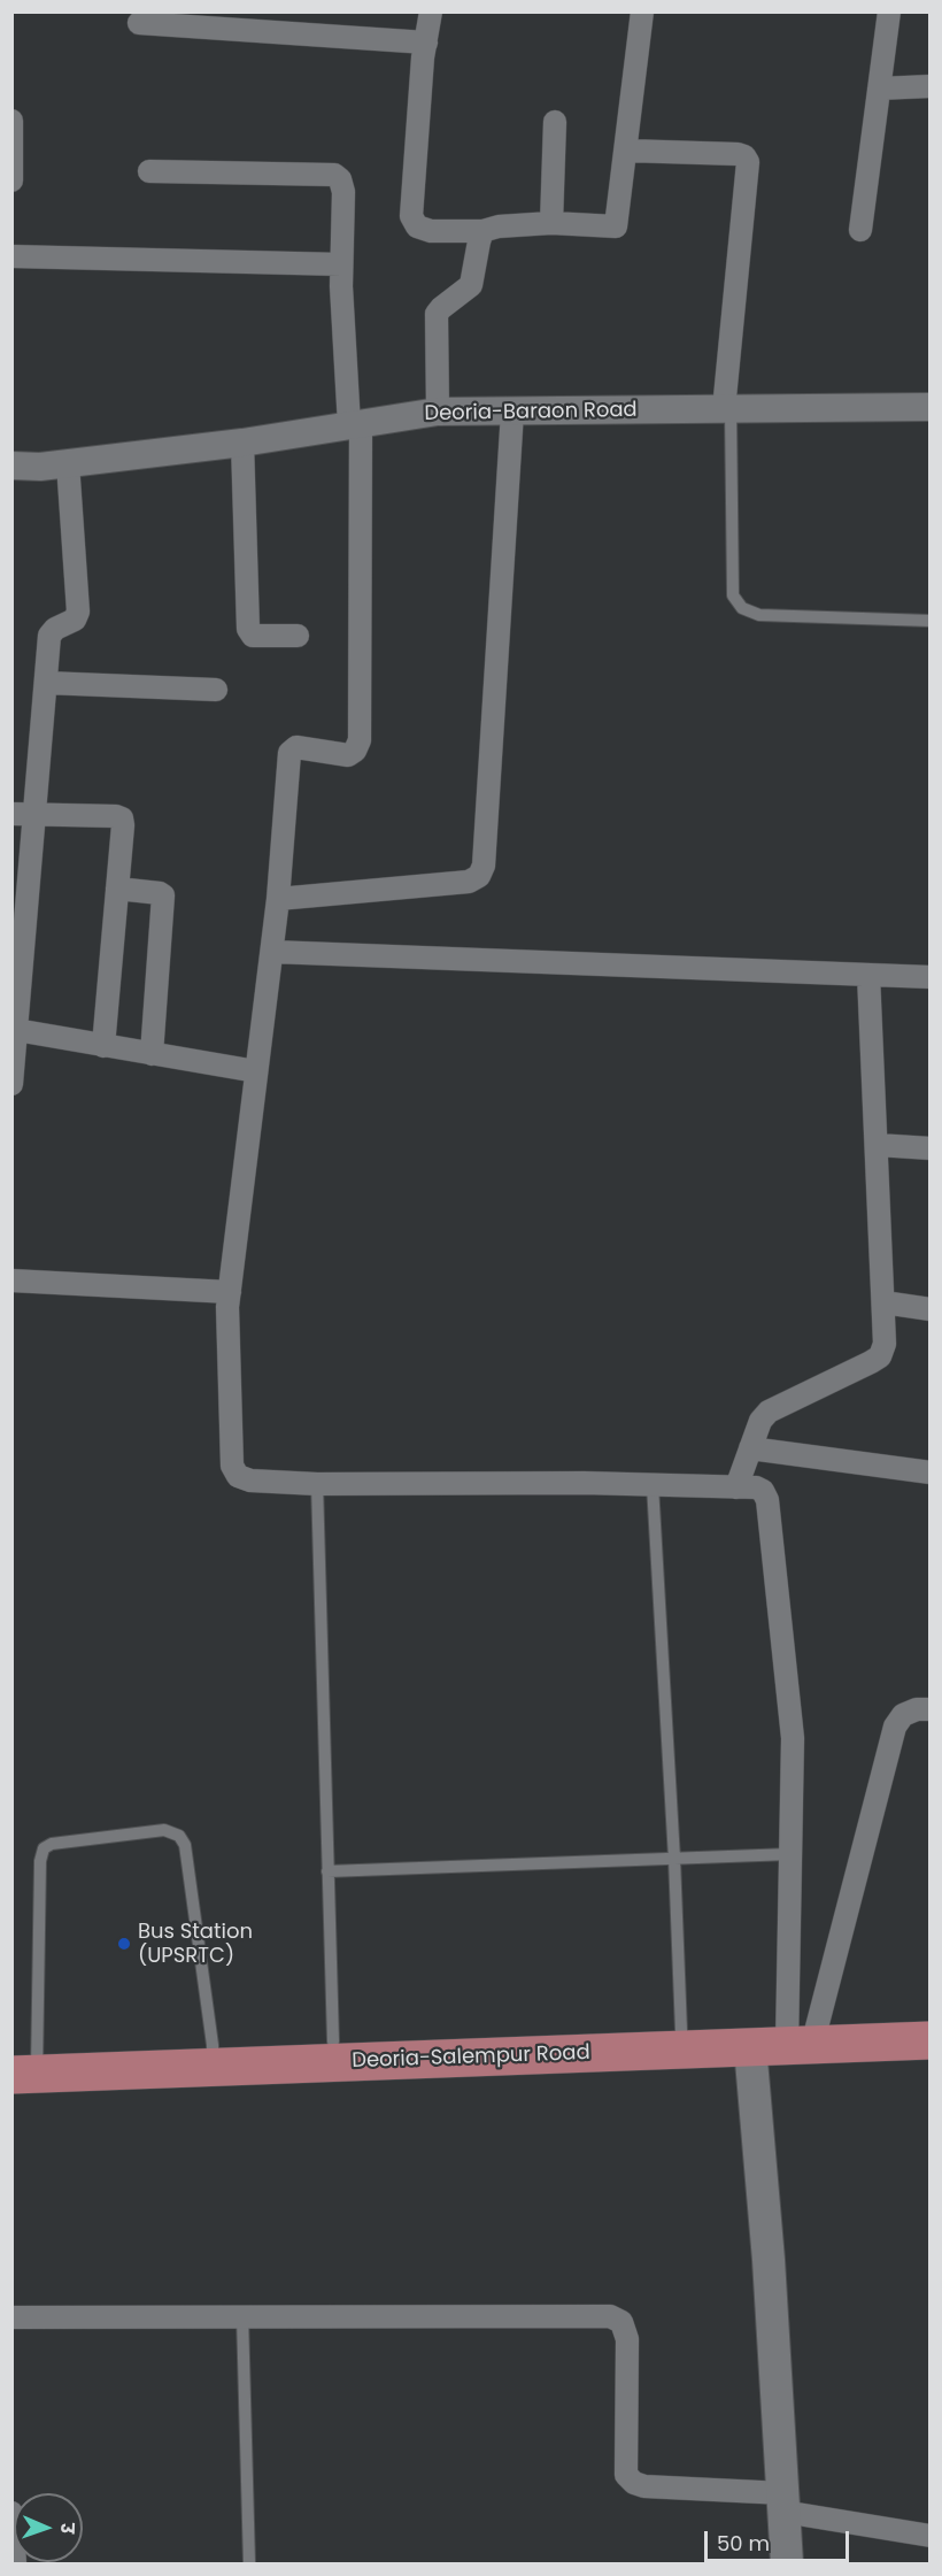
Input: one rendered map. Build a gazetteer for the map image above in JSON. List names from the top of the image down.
{
  "streets": {
    "highway": ["Deoria-Salempur Road"],
    "street": ["Deoria-Baraon Road"]
  },
  "places": ["Bus Station (UPSRTC)"],
  "scale_bar": "50 m",
  "north": "right"
}
